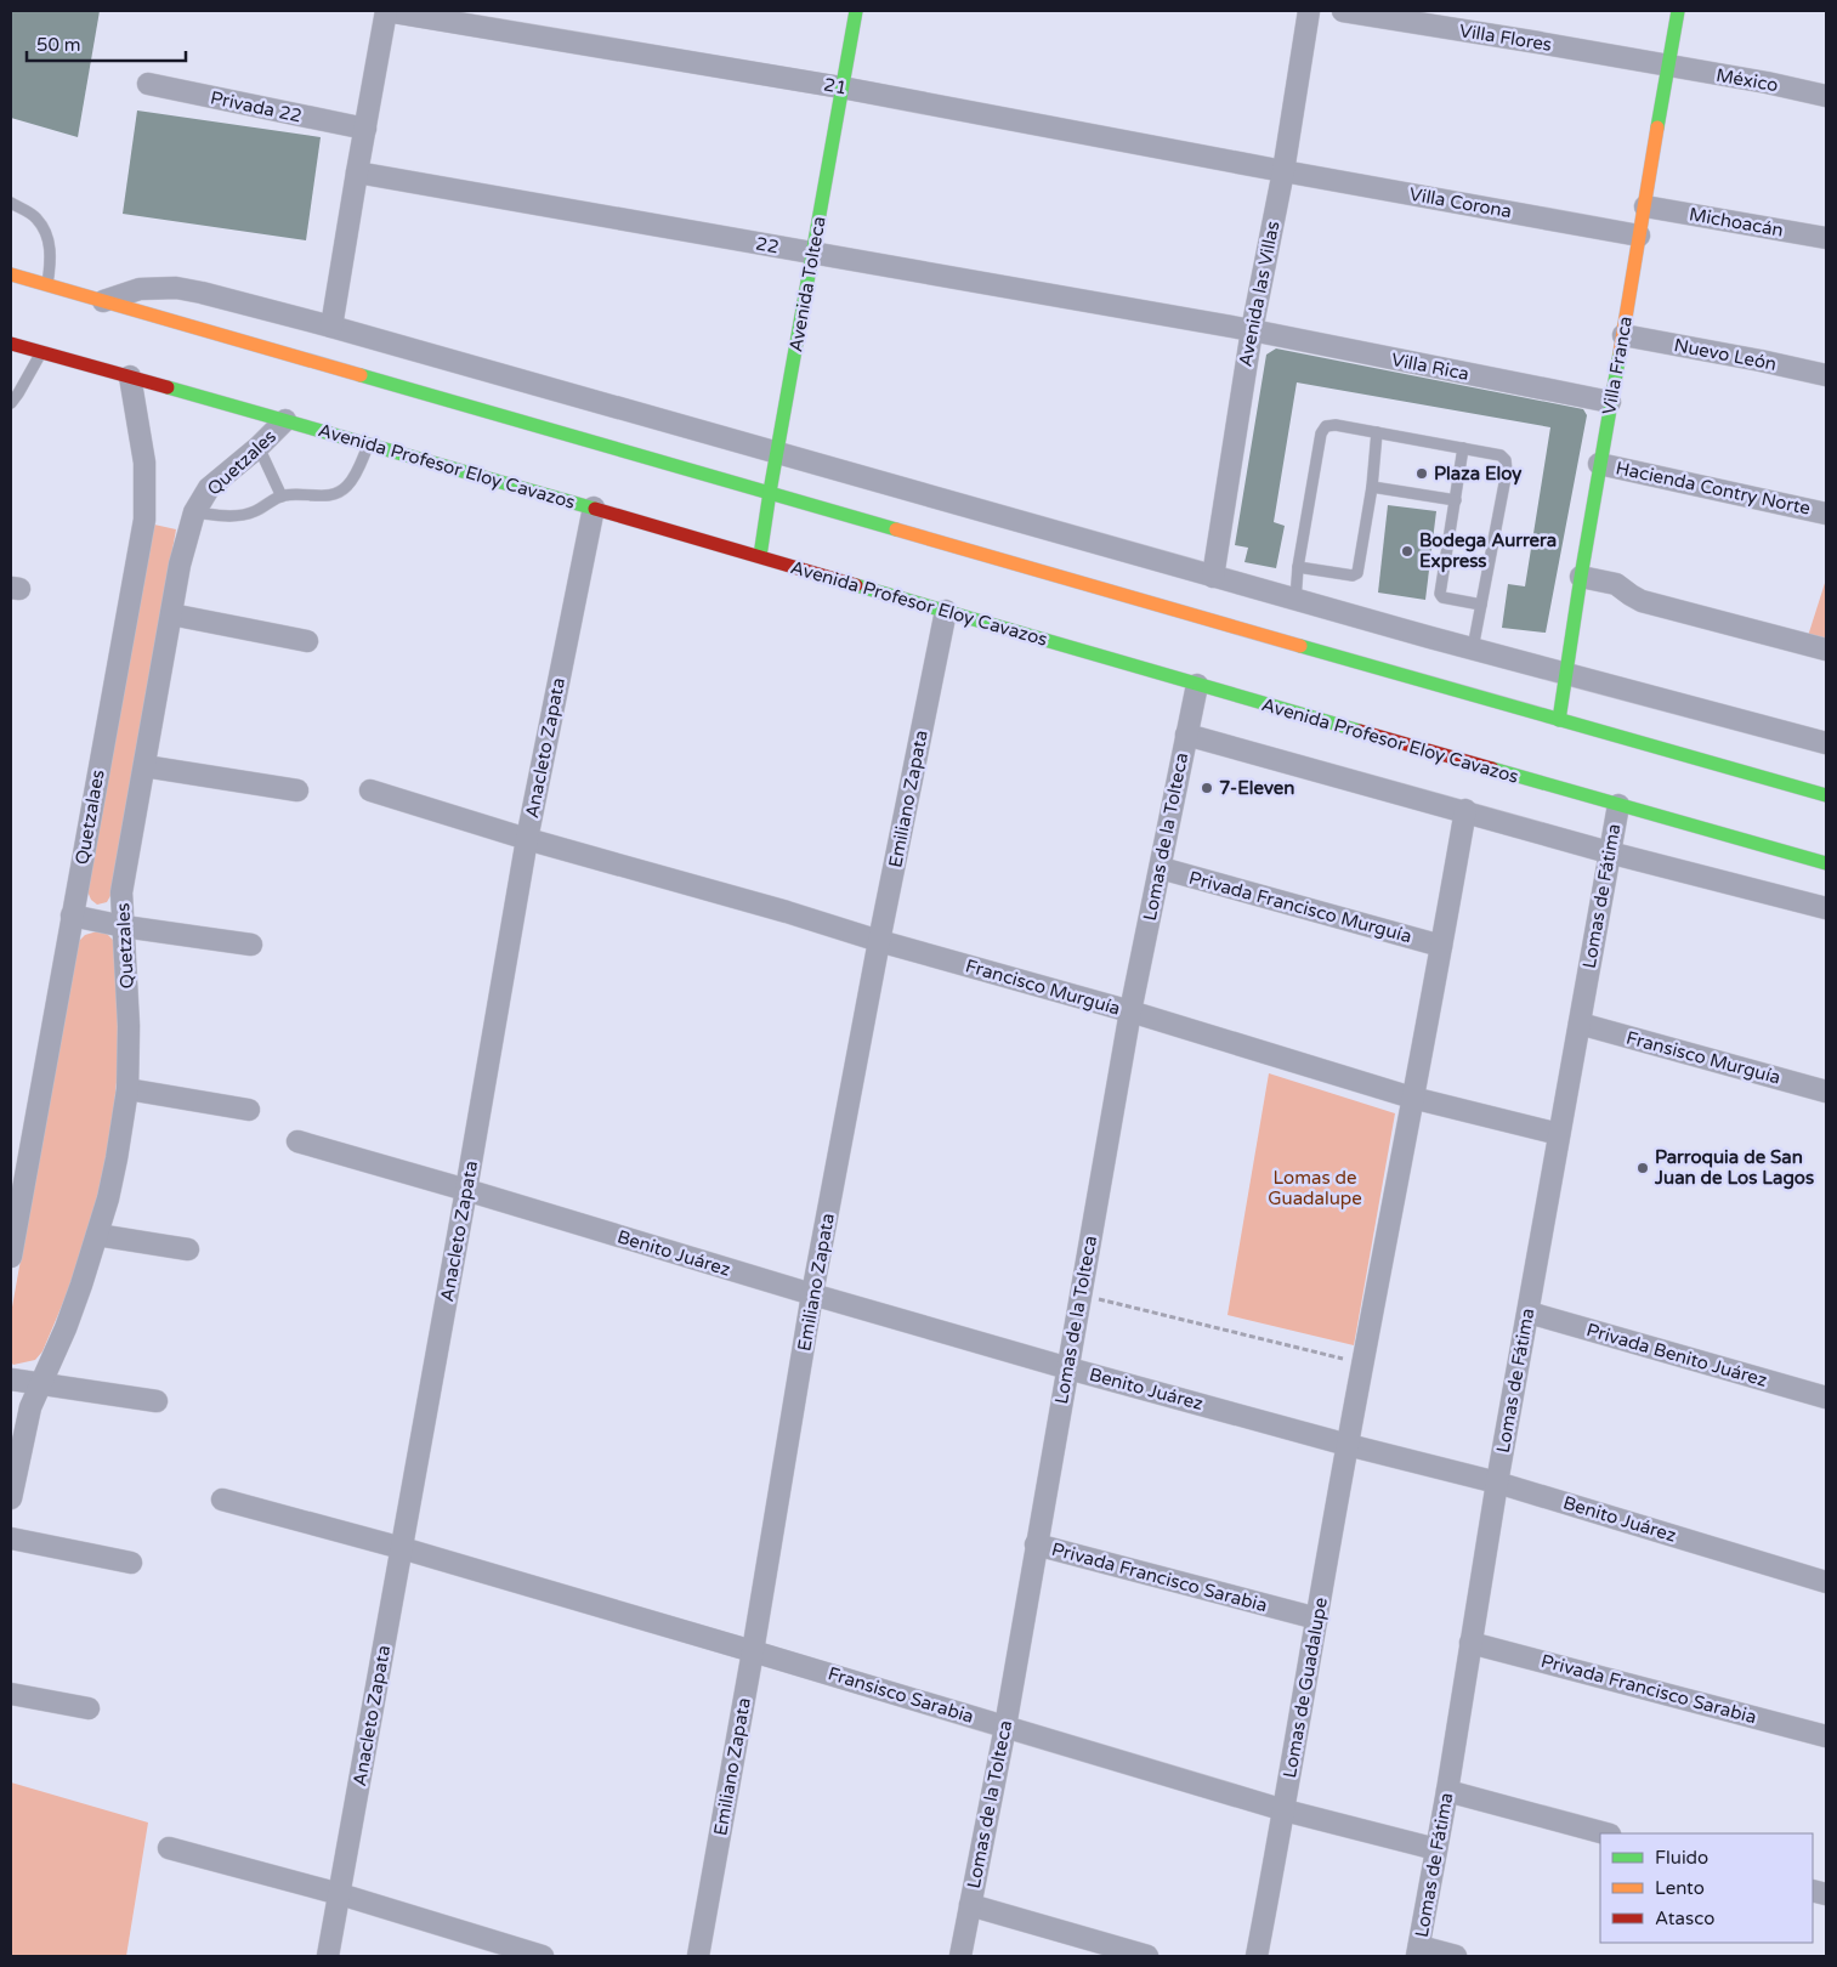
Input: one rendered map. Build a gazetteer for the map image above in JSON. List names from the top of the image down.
{
  "streets": {
    "main road": ["Avenida Tolteca", "Villa Franca", "Avenida Profesor Eloy Cavazos"],
    "street": [
      "Villa Flores",
      "México",
      "21",
      "Privada 22",
      "Villa Corona",
      "Michoacán",
      "22",
      "Avenida las Villas",
      "Nuevo León",
      "Villa Rica",
      "Quetzales",
      "Hacienda Contry Norte",
      "Anacleto Zapata",
      "Emiliano Zapata",
      "Quetzalaes",
      "Lomas de la Tolteca",
      "Lomas de Fátima",
      "Privada Francisco Murguía",
      "Francisco Murguía",
      "Fransisco Murguía",
      "Benito Juárez",
      "Privada Benito Juárez",
      "Privada Francisco Sarabia",
      "Lomas de Guadalupe",
      "Fransisco Sarabia"
    ]
  },
  "crossings": [
    ["Villa Flores", "México"],
    ["Villa Flores", "Villa Franca"],
    ["México", "Villa Franca"],
    ["21", "Villa Corona"],
    ["21", "Avenida Tolteca"],
    ["21", "Avenida las Villas"],
    ["Villa Corona", "Avenida las Villas"],
    ["Villa Corona", "Villa Franca"],
    ["Michoacán", "Villa Franca"],
    ["22", "Avenida Tolteca"],
    ["22", "Avenida las Villas"],
    ["22", "Villa Rica"],
    ["Avenida Tolteca", "Avenida Profesor Eloy Cavazos"],
    ["Avenida las Villas", "Villa Rica"],
    ["Nuevo León", "Villa Franca"],
    ["Villa Franca", "Villa Rica"],
    ["Villa Franca", "Hacienda Contry Norte"],
    ["Quetzales", "Avenida Profesor Eloy Cavazos"],
    ["Avenida Profesor Eloy Cavazos", "Anacleto Zapata"],
    ["Avenida Profesor Eloy Cavazos", "Emiliano Zapata"],
    ["Avenida Profesor Eloy Cavazos", "Quetzalaes"],
    ["Avenida Profesor Eloy Cavazos", "Lomas de la Tolteca"],
    ["Avenida Profesor Eloy Cavazos", "Lomas de Fátima"],
    ["Anacleto Zapata", "Francisco Murguía"],
    ["Anacleto Zapata", "Benito Juárez"],
    ["Anacleto Zapata", "Fransisco Sarabia"],
    ["Emiliano Zapata", "Francisco Murguía"],
    ["Emiliano Zapata", "Benito Juárez"],
    ["Emiliano Zapata", "Fransisco Sarabia"],
    ["Lomas de la Tolteca", "Privada Francisco Murguía"],
    ["Lomas de la Tolteca", "Francisco Murguía"],
    ["Lomas de la Tolteca", "Benito Juárez"],
    ["Lomas de la Tolteca", "Privada Francisco Sarabia"],
    ["Lomas de la Tolteca", "Fransisco Sarabia"],
    ["Lomas de Fátima", "Francisco Murguía"],
    ["Lomas de Fátima", "Fransisco Murguía"],
    ["Lomas de Fátima", "Benito Juárez"],
    ["Lomas de Fátima", "Privada Benito Juárez"],
    ["Lomas de Fátima", "Privada Francisco Sarabia"],
    ["Lomas de Fátima", "Fransisco Sarabia"],
    ["Privada Francisco Murguía", "Lomas de Guadalupe"],
    ["Francisco Murguía", "Lomas de Guadalupe"],
    ["Benito Juárez", "Lomas de Guadalupe"],
    ["Privada Francisco Sarabia", "Lomas de Guadalupe"],
    ["Lomas de Guadalupe", "Fransisco Sarabia"]
  ],
  "parks": ["Lomas de Guadalupe"],
  "places": [
    "Plaza Eloy",
    "Bodega Aurrera Express",
    "7-Eleven",
    "Parroquia de San Juan de Los Lagos"
  ],
  "legend": ["Fluido", "Lento", "Atasco"],
  "scale_bar": "50 m"
}
